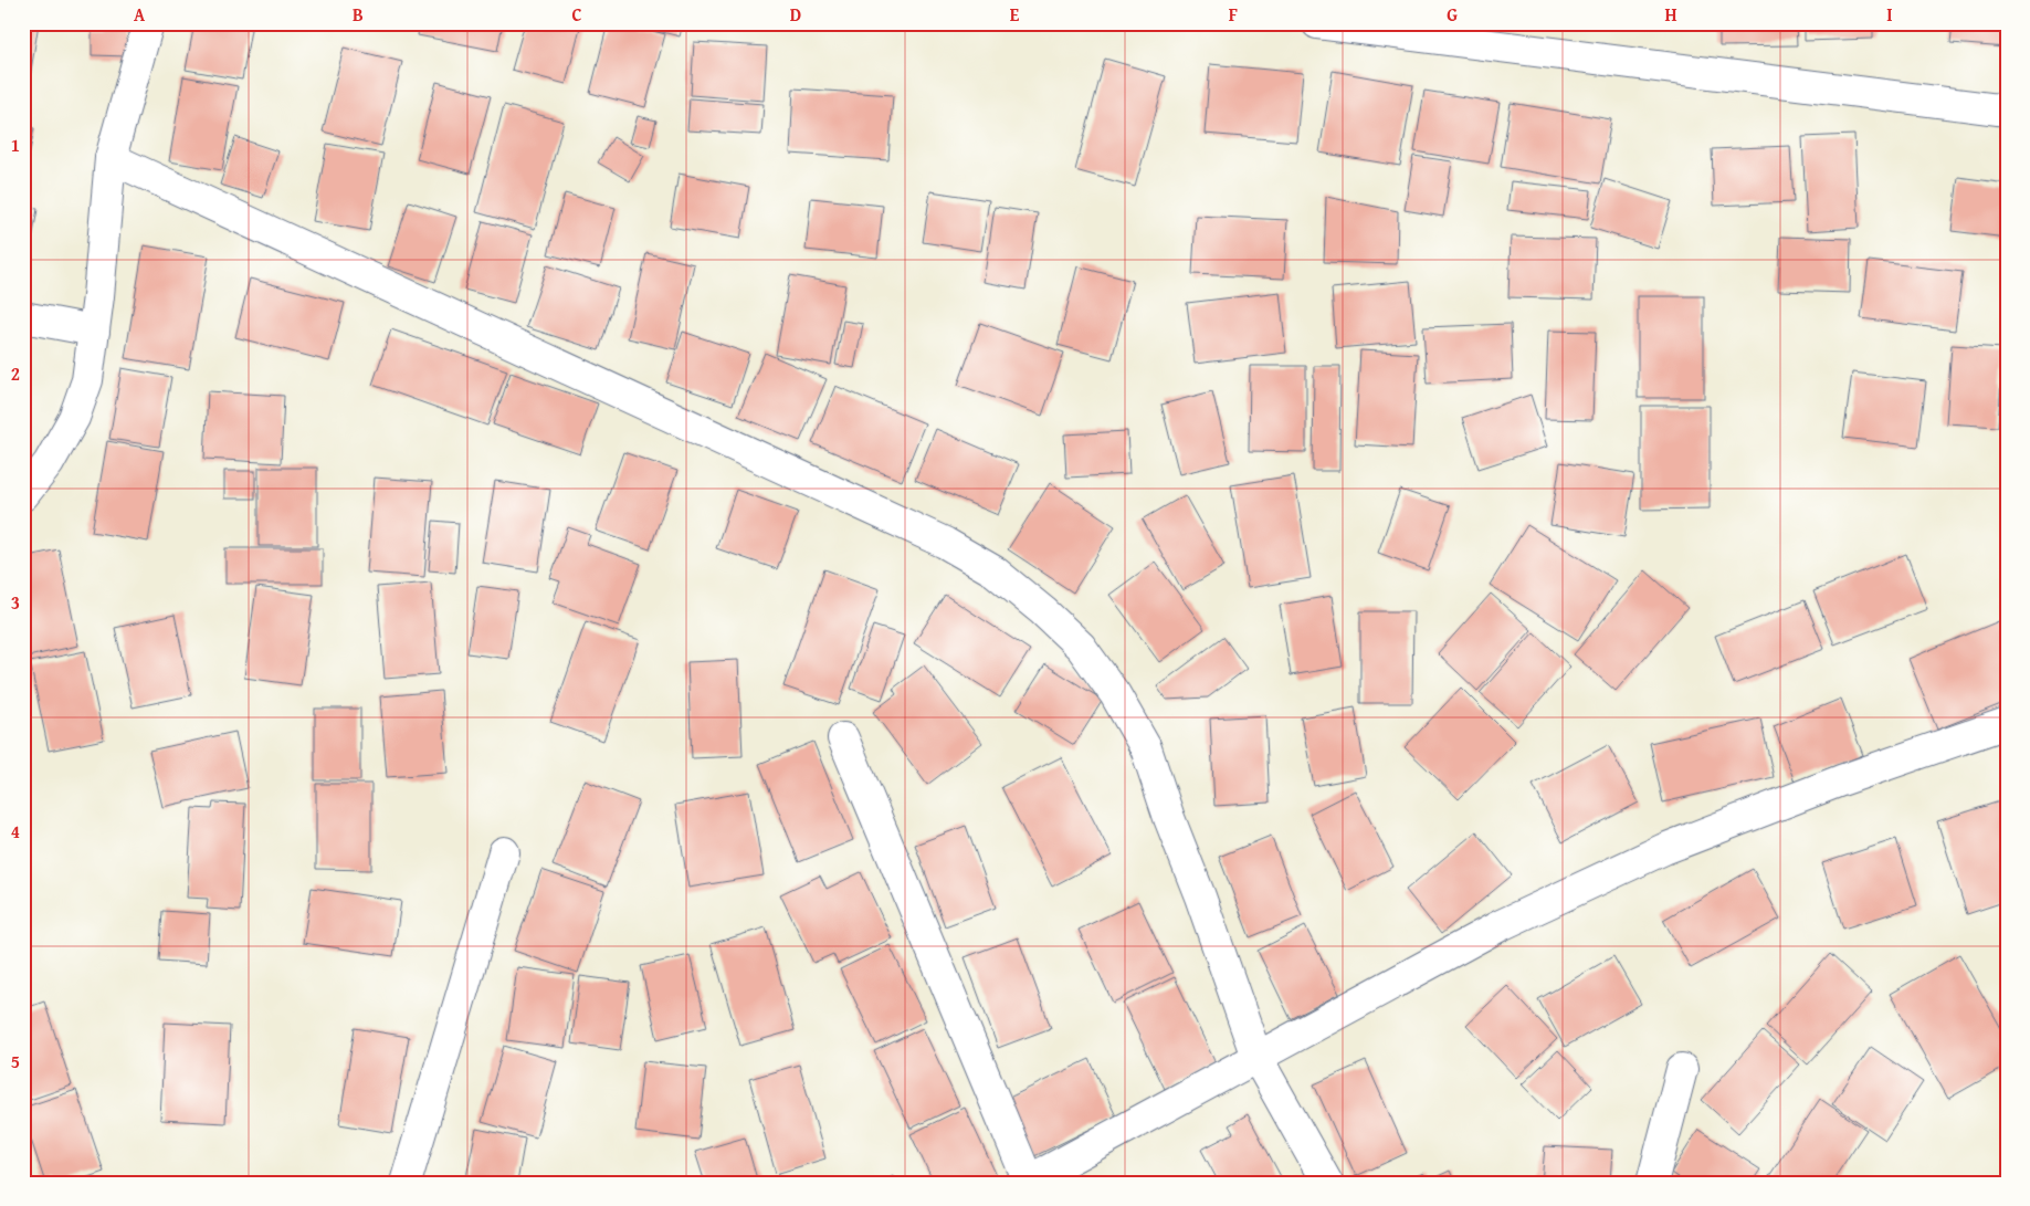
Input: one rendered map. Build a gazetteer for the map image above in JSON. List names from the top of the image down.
{
  "grid": {
    "columns": [
      "A",
      "B",
      "C",
      "D",
      "E",
      "F",
      "G",
      "H",
      "I"
    ],
    "rows": [
      "1",
      "2",
      "3",
      "4",
      "5"
    ]
  }
}
